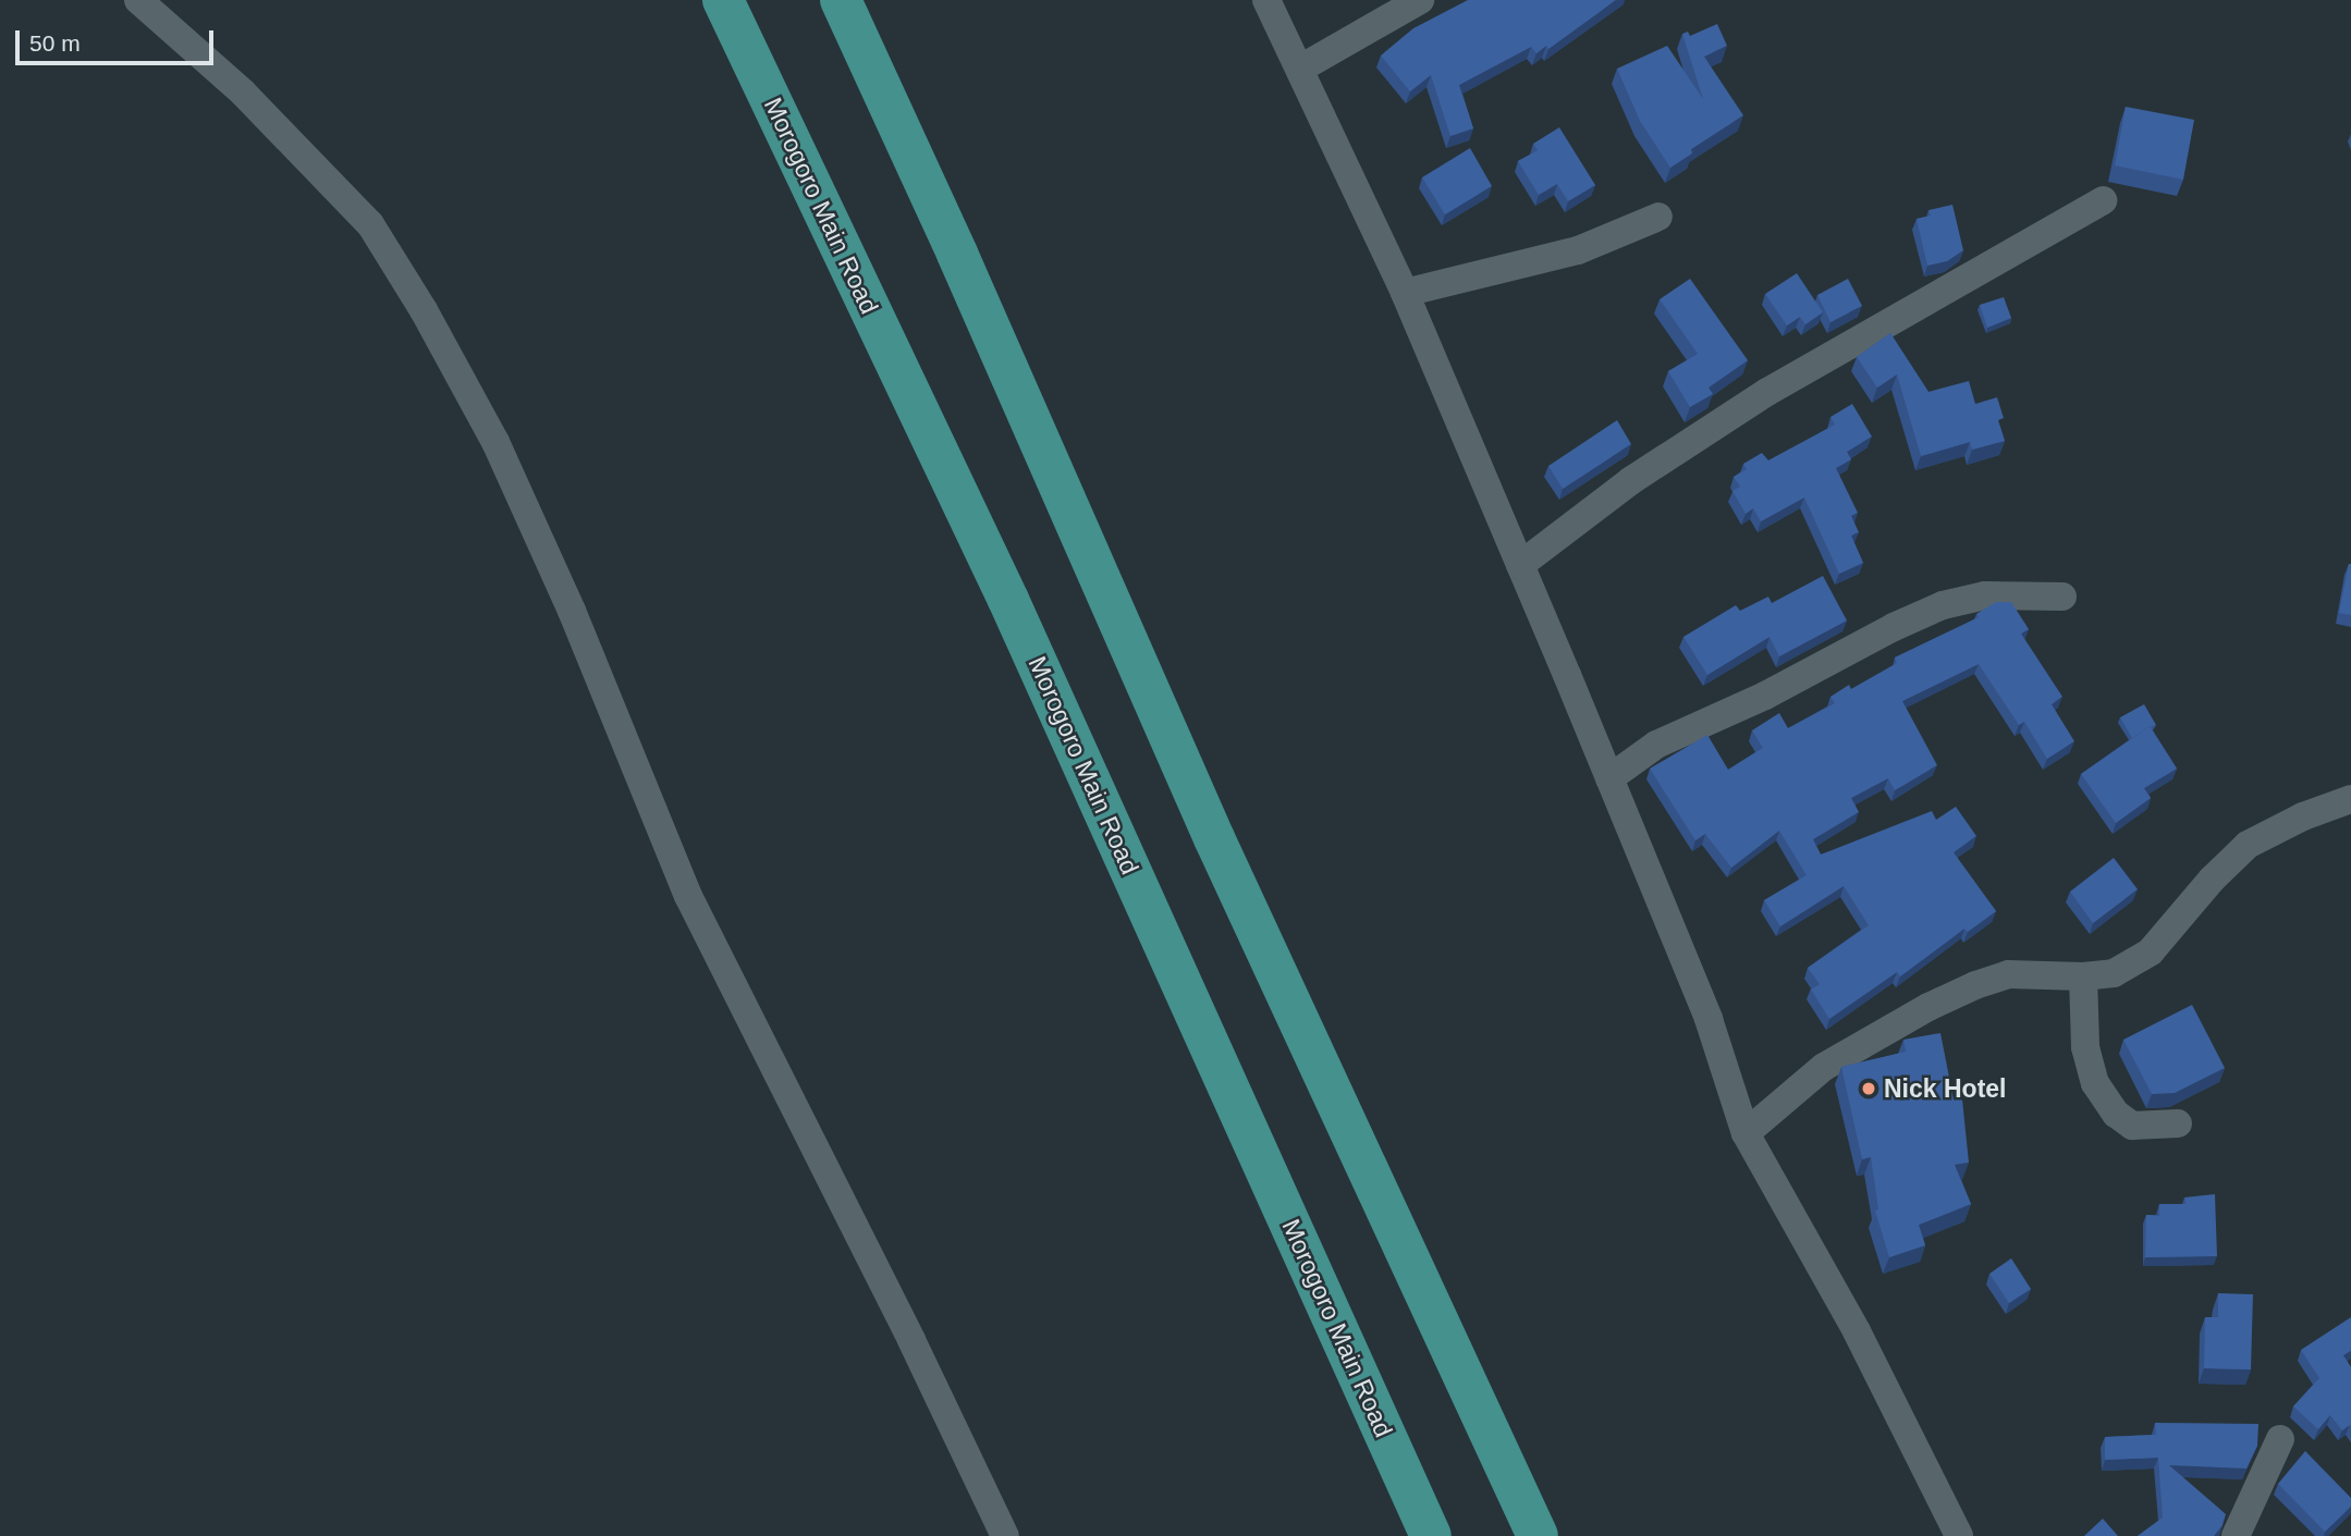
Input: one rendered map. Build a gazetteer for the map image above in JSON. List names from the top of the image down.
{
  "streets": {
    "highway": ["Morogoro Main Road"]
  },
  "places": ["Nick Hotel"],
  "scale_bar": "50 m"
}
